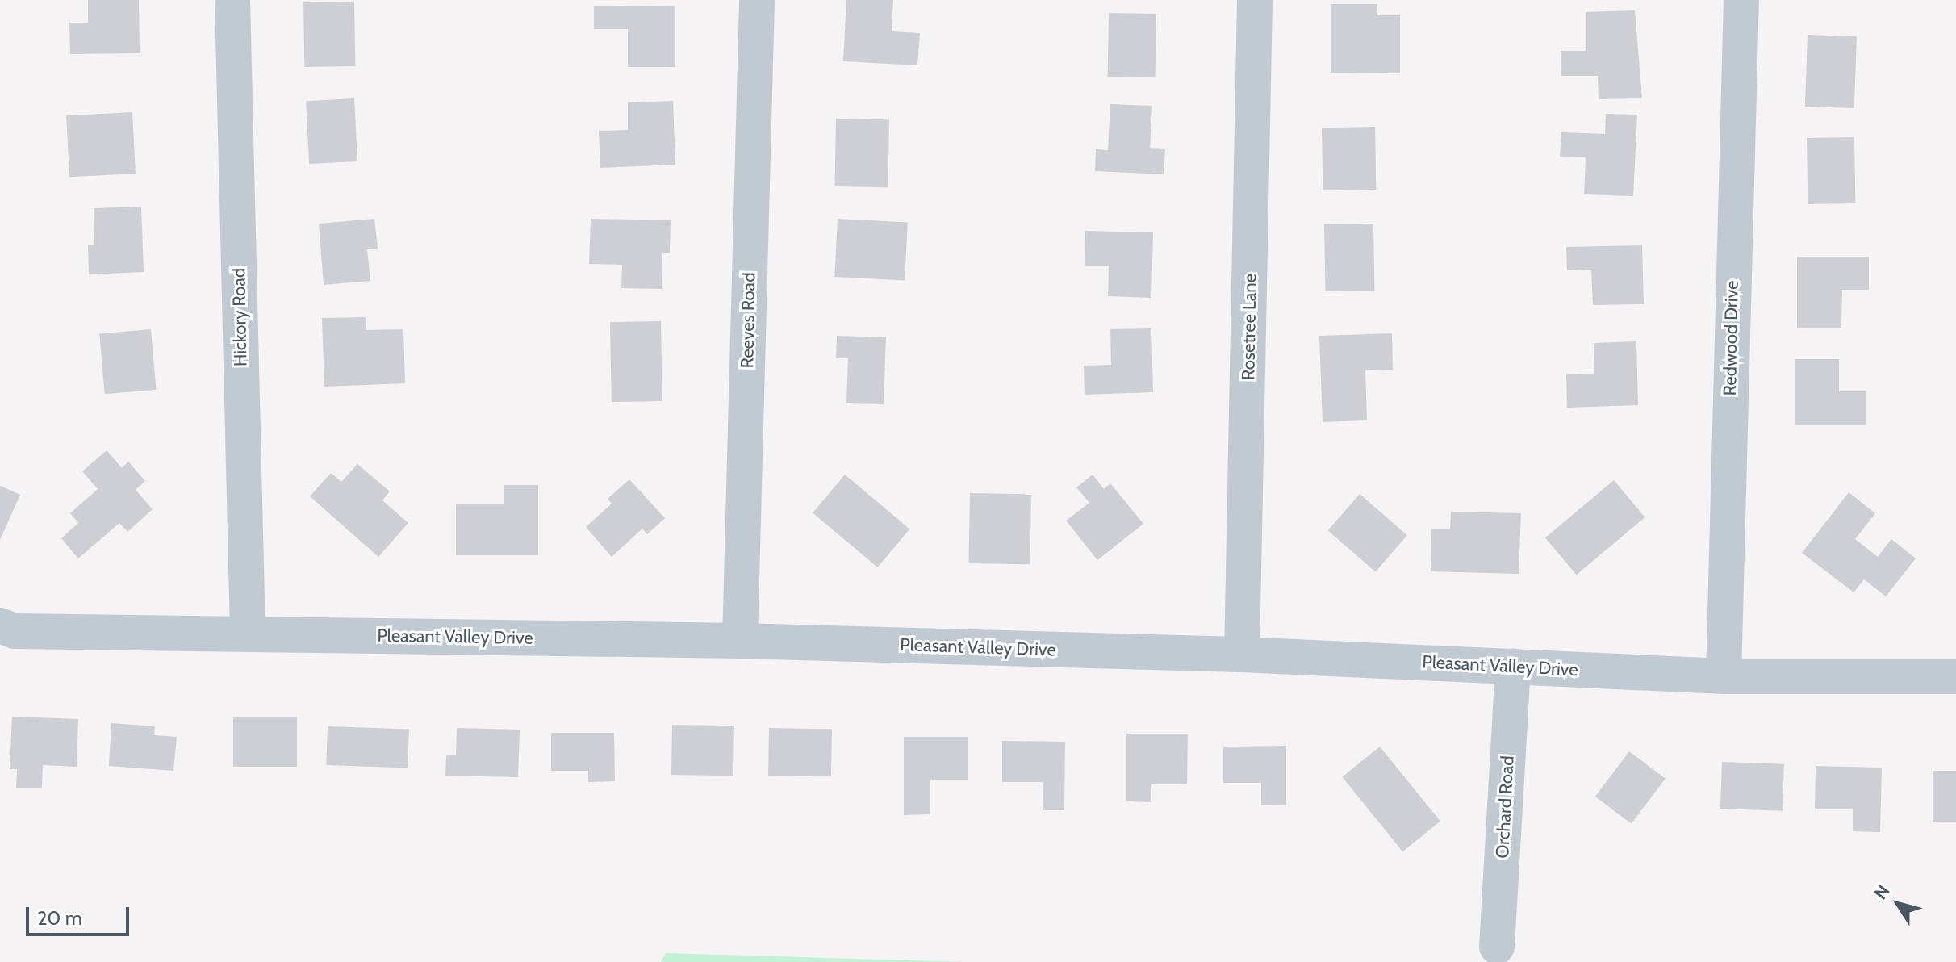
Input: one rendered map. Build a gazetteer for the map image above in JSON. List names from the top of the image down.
{
  "streets": {
    "street": [
      "Hickory Road",
      "Reeves Road",
      "Rosetree Lane",
      "Redwood Drive",
      "Pleasant Valley Drive",
      "Orchard Road"
    ]
  },
  "crossings": [
    ["Hickory Road", "Pleasant Valley Drive"],
    ["Reeves Road", "Pleasant Valley Drive"],
    ["Rosetree Lane", "Pleasant Valley Drive"],
    ["Redwood Drive", "Pleasant Valley Drive"],
    ["Pleasant Valley Drive", "Orchard Road"]
  ],
  "scale_bar": "20 m",
  "north": "top left"
}
